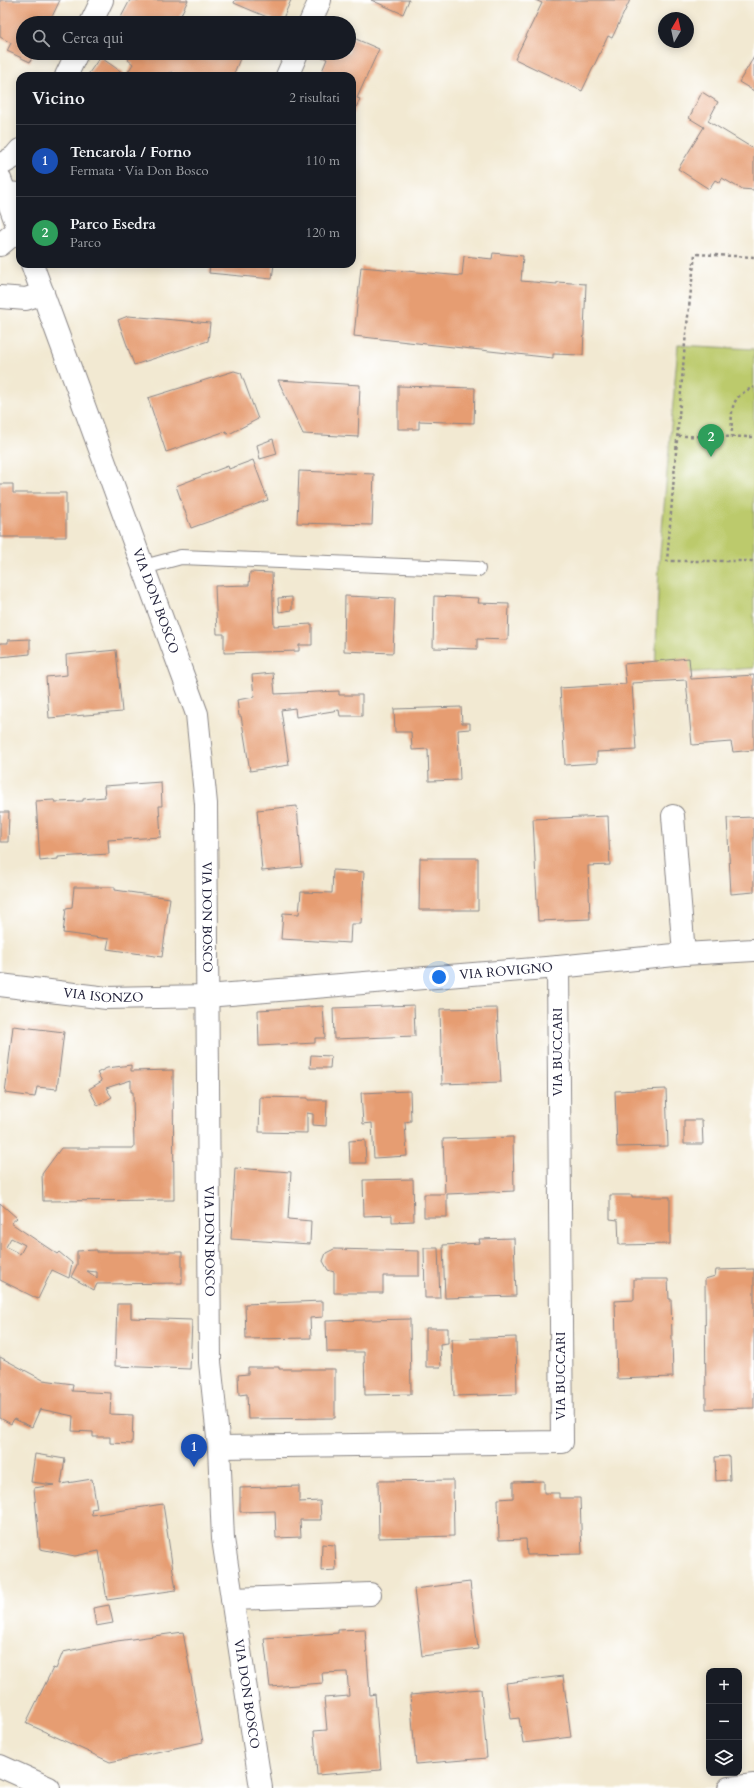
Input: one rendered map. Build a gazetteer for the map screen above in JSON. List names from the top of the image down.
{
  "streets": {
    "street": [
      "VIA DON BOSCO",
      "VIA ROVIGNO",
      "VIA ISONZO",
      "VIA BUCCARI"
    ]
  },
  "crossings": [
    ["VIA DON BOSCO", "VIA ROVIGNO"],
    ["VIA DON BOSCO", "VIA ISONZO"],
    ["VIA DON BOSCO", "VIA BUCCARI"],
    ["VIA ROVIGNO", "VIA ISONZO"],
    ["VIA ROVIGNO", "VIA BUCCARI"]
  ],
  "north": "top",
  "page": {
    "search": "Cerca qui",
    "heading": ["Vicino", "2 risultati"],
    "list": [
      {
        "mark": "1",
        "name": "Tencarola / Forno",
        "note": "Fermata · Via Don Bosco",
        "value": "110 m"
      },
      {
        "mark": "2",
        "name": "Parco Esedra",
        "note": "Parco",
        "value": "120 m"
      }
    ],
    "pins": ["2", "1"],
    "map_buttons": ["+", "−"]
  }
}
